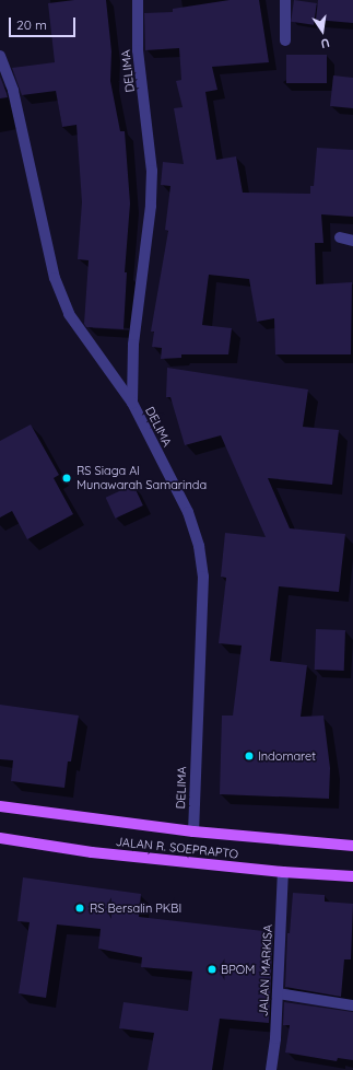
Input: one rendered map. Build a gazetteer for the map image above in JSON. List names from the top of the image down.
{
  "streets": {
    "main road": ["JALAN R. SOEPRAPTO"],
    "street": ["DELIMA", "JALAN MARKISA"]
  },
  "crossings": [
    ["DELIMA", "JALAN R. SOEPRAPTO"],
    ["JALAN R. SOEPRAPTO", "JALAN MARKISA"]
  ],
  "places": [
    "RS Siaga Al Munawarah Samarinda",
    "Indomaret",
    "RS Bersalin PKBI",
    "BPOM"
  ],
  "scale_bar": "20 m",
  "north": "bottom"
}
